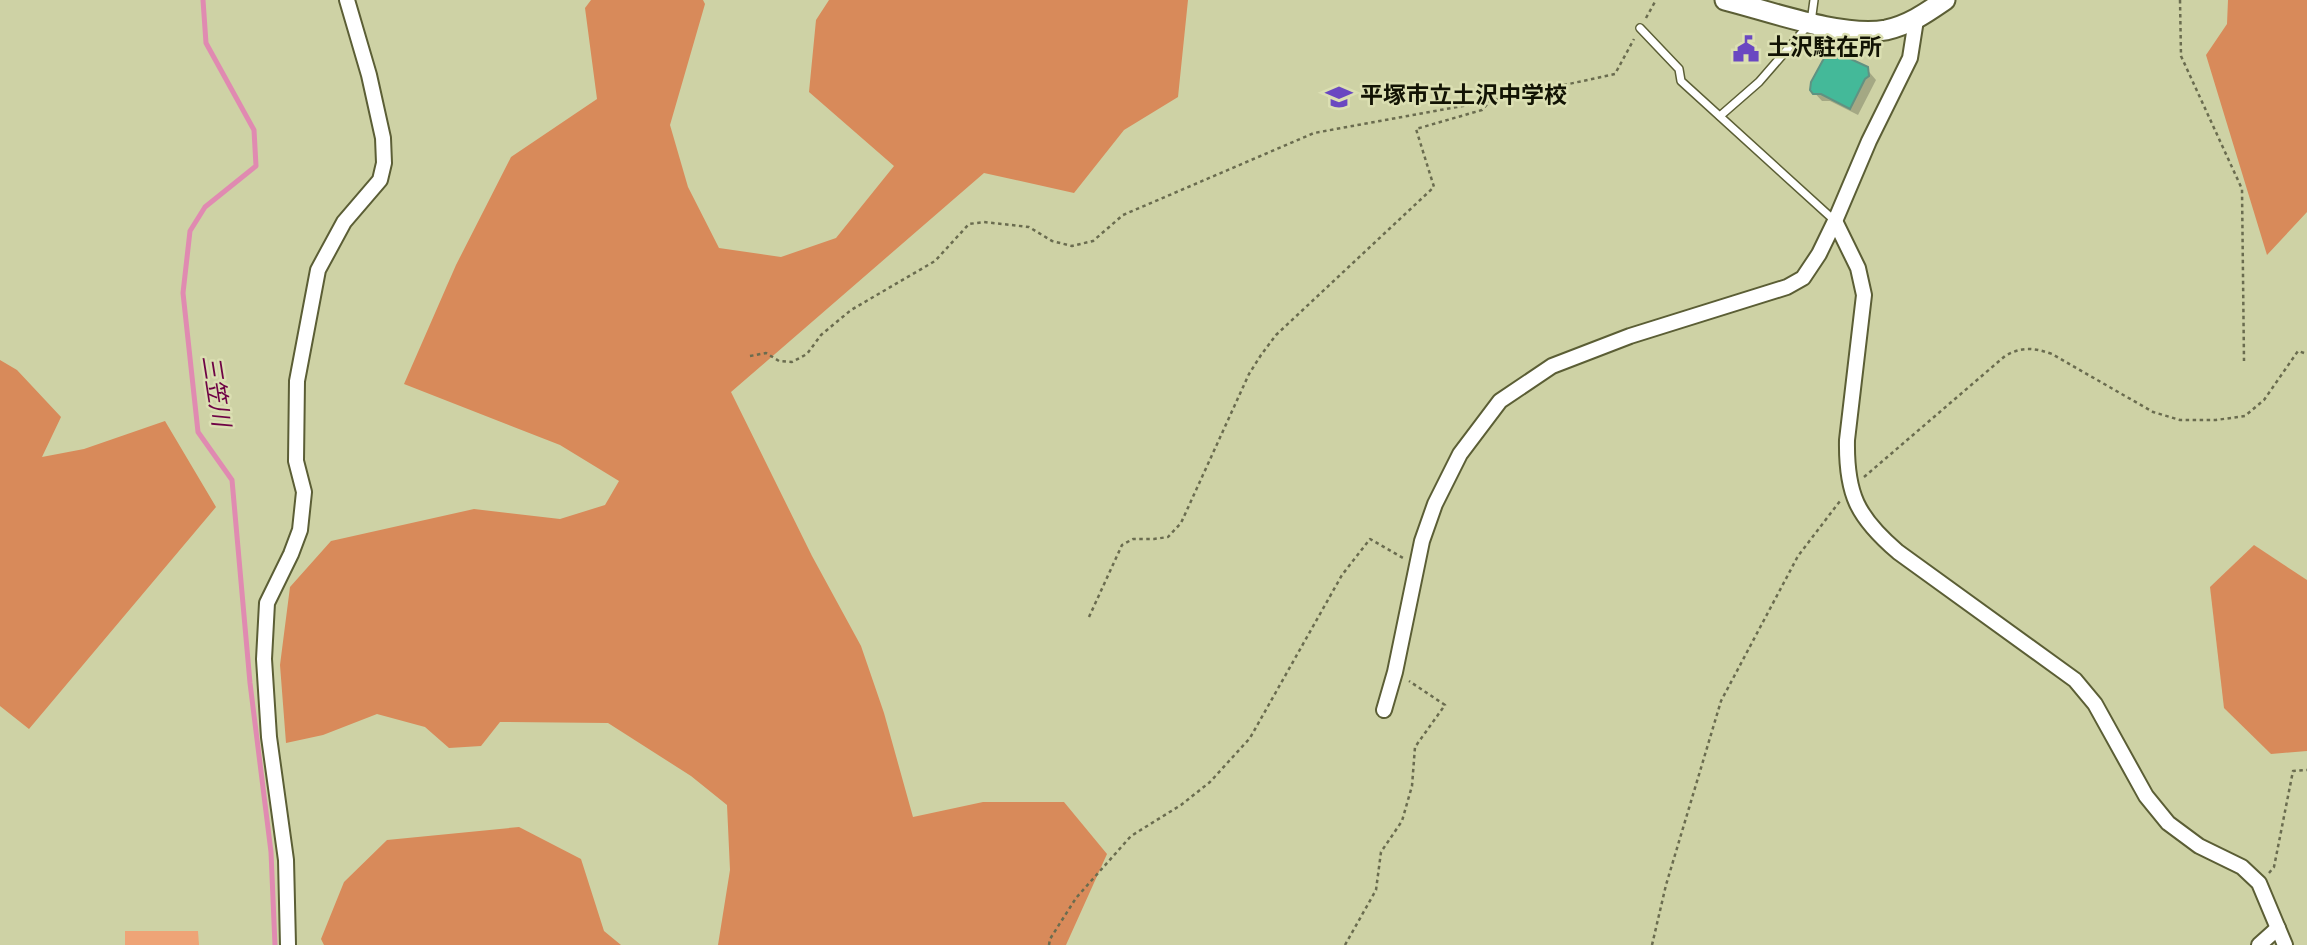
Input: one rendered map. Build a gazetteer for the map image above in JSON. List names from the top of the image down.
{
  "water": ["三笠川"],
  "places": {
    "public building": ["土沢駐在所"],
    "school or university": ["平塚市立土沢中学校"]
  }
}
